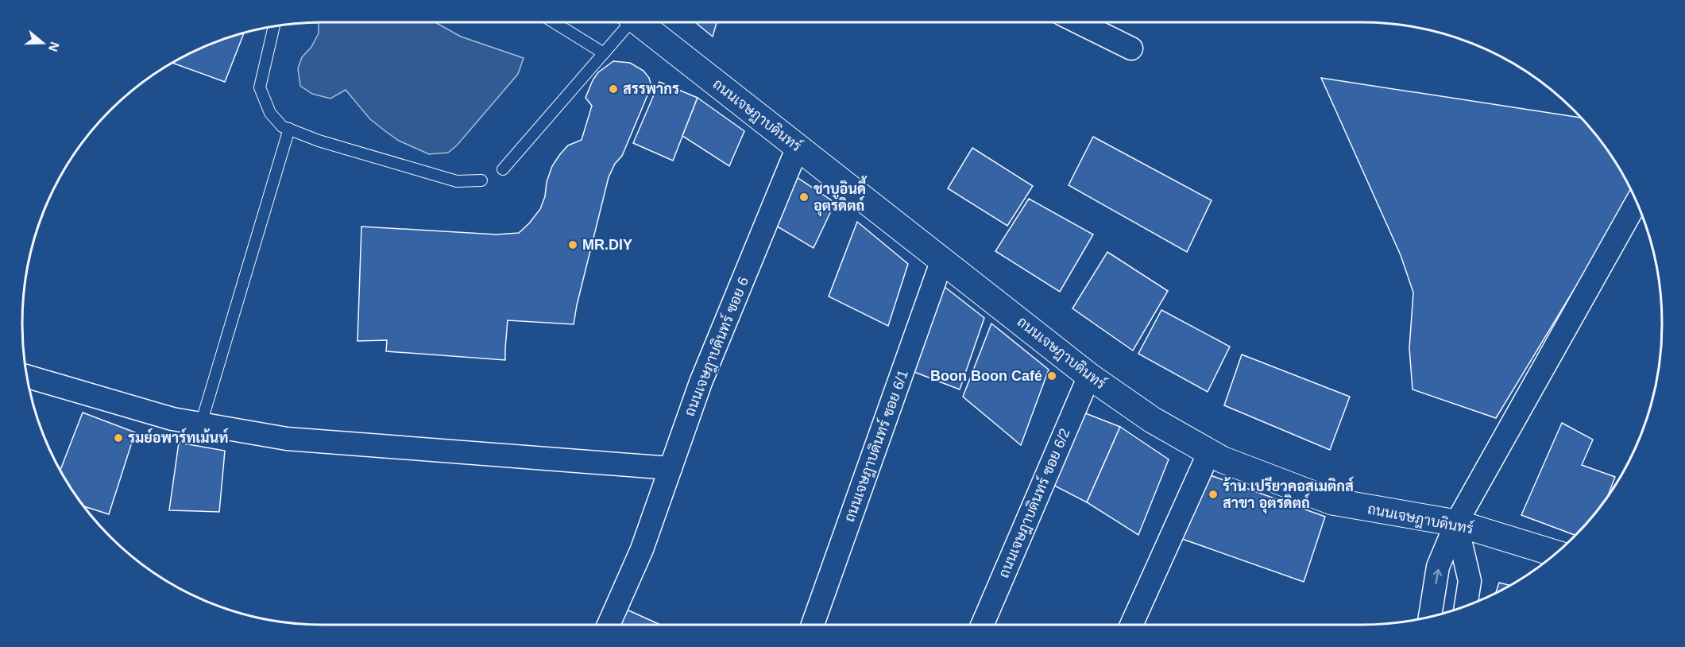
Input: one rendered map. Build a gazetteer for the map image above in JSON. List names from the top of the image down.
{
  "streets": {
    "street": [
      "ถนนเจษฎาบดินทร์",
      "ถนนเจษฎาบดินทร์ ซอย 6",
      "ถนนเจษฎาบดินทร์ ซอย 6/1",
      "ถนนเจษฎาบดินทร์ ซอย 6/2"
    ]
  },
  "crossings": [
    ["ถนนเจษฎาบดินทร์", "ถนนเจษฎาบดินทร์ ซอย 6"],
    ["ถนนเจษฎาบดินทร์", "ถนนเจษฎาบดินทร์ ซอย 6/1"],
    ["ถนนเจษฎาบดินทร์", "ถนนเจษฎาบดินทร์ ซอย 6/2"]
  ],
  "places": [
    "สรรพากร",
    "ชาบูอินดี้ อุตรดิตถ์",
    "MR.DIY",
    "Boon Boon Café",
    "รมย์อพาร์ทเม้นท์",
    "ร้าน เปรียวคอสเมติกส์ สาขา อุตรดิตถ์"
  ],
  "north": "right"
}
